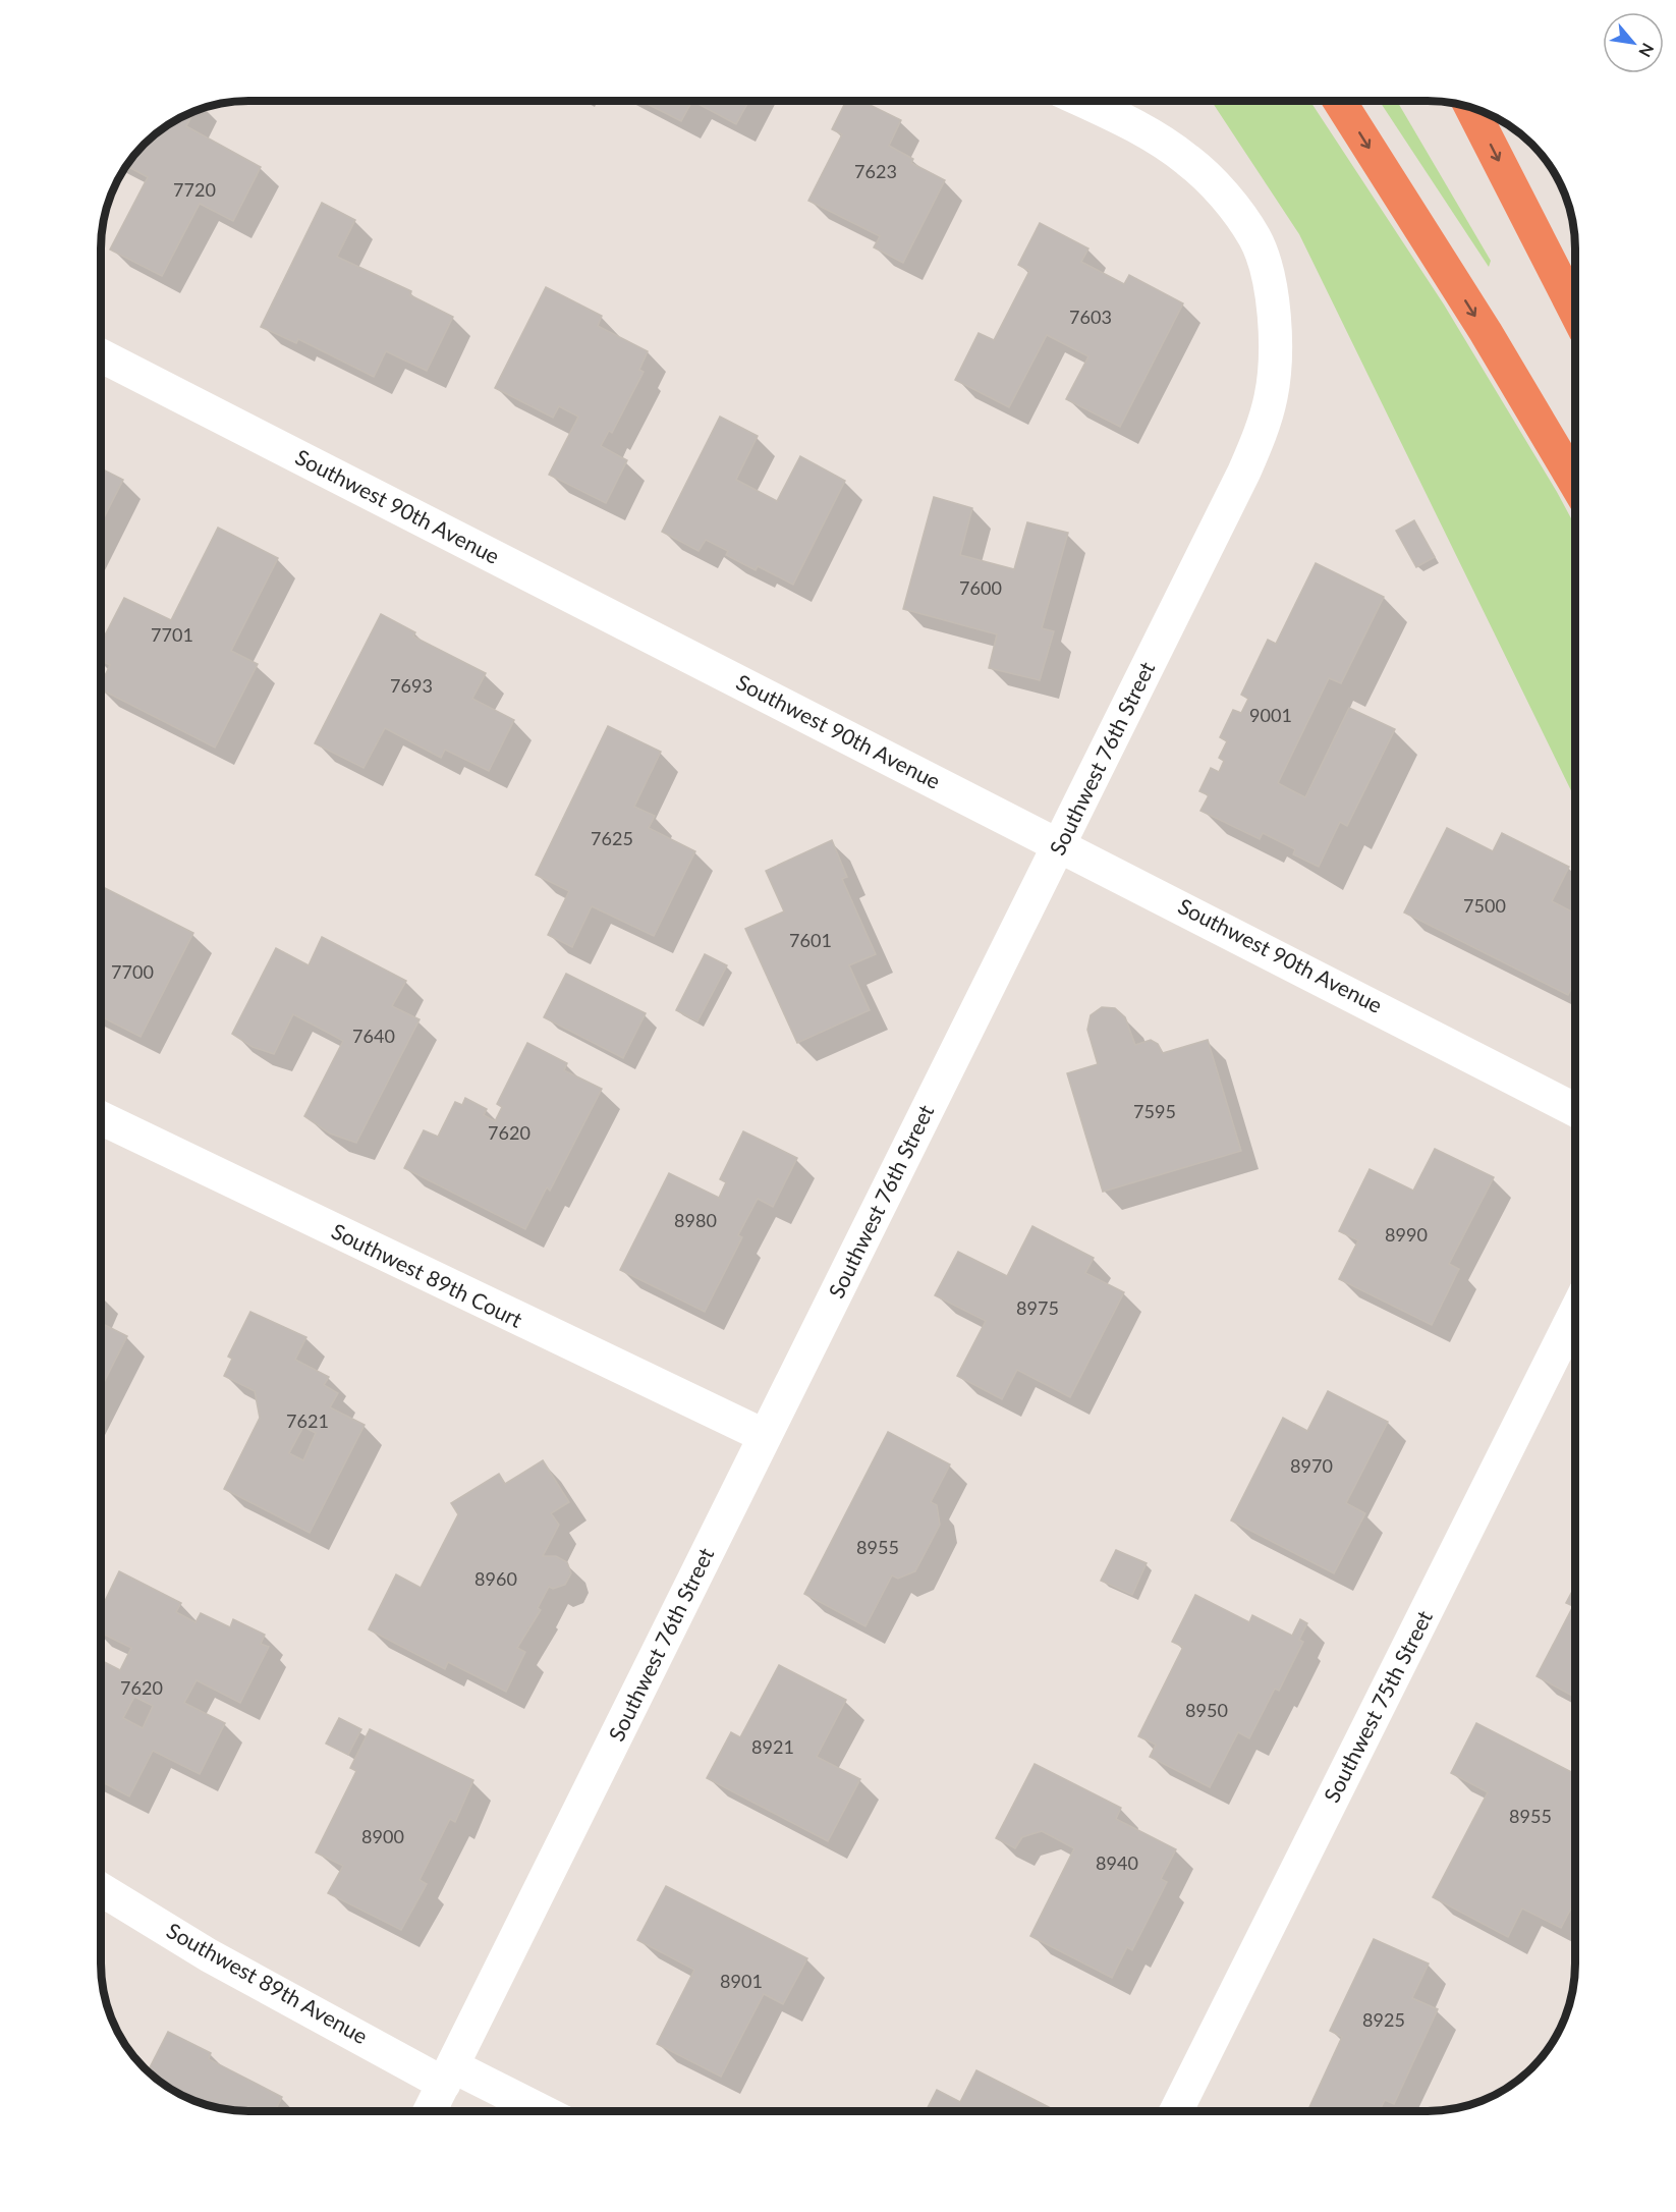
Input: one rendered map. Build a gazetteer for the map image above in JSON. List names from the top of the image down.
{
  "streets": {
    "street": [
      "Southwest 90th Avenue",
      "Southwest 76th Street",
      "Southwest 89th Court",
      "Southwest 75th Street",
      "Southwest 89th Avenue"
    ]
  },
  "crossings": [
    ["Southwest 90th Avenue", "Southwest 76th Street"],
    ["Southwest 76th Street", "Southwest 89th Court"],
    ["Southwest 76th Street", "Southwest 89th Avenue"]
  ],
  "house_numbers": [
    "7623",
    "7720",
    "7603",
    "7600",
    "7701",
    "7693",
    "9001",
    "7625",
    "7500",
    "7601",
    "7700",
    "7640",
    "7595",
    "7620",
    "8980",
    "8990",
    "8975",
    "7621",
    "8970",
    "8955",
    "8960",
    "7620",
    "8950",
    "8921",
    "8955",
    "8900",
    "8940",
    "8901",
    "8925"
  ],
  "north": "bottom right"
}
